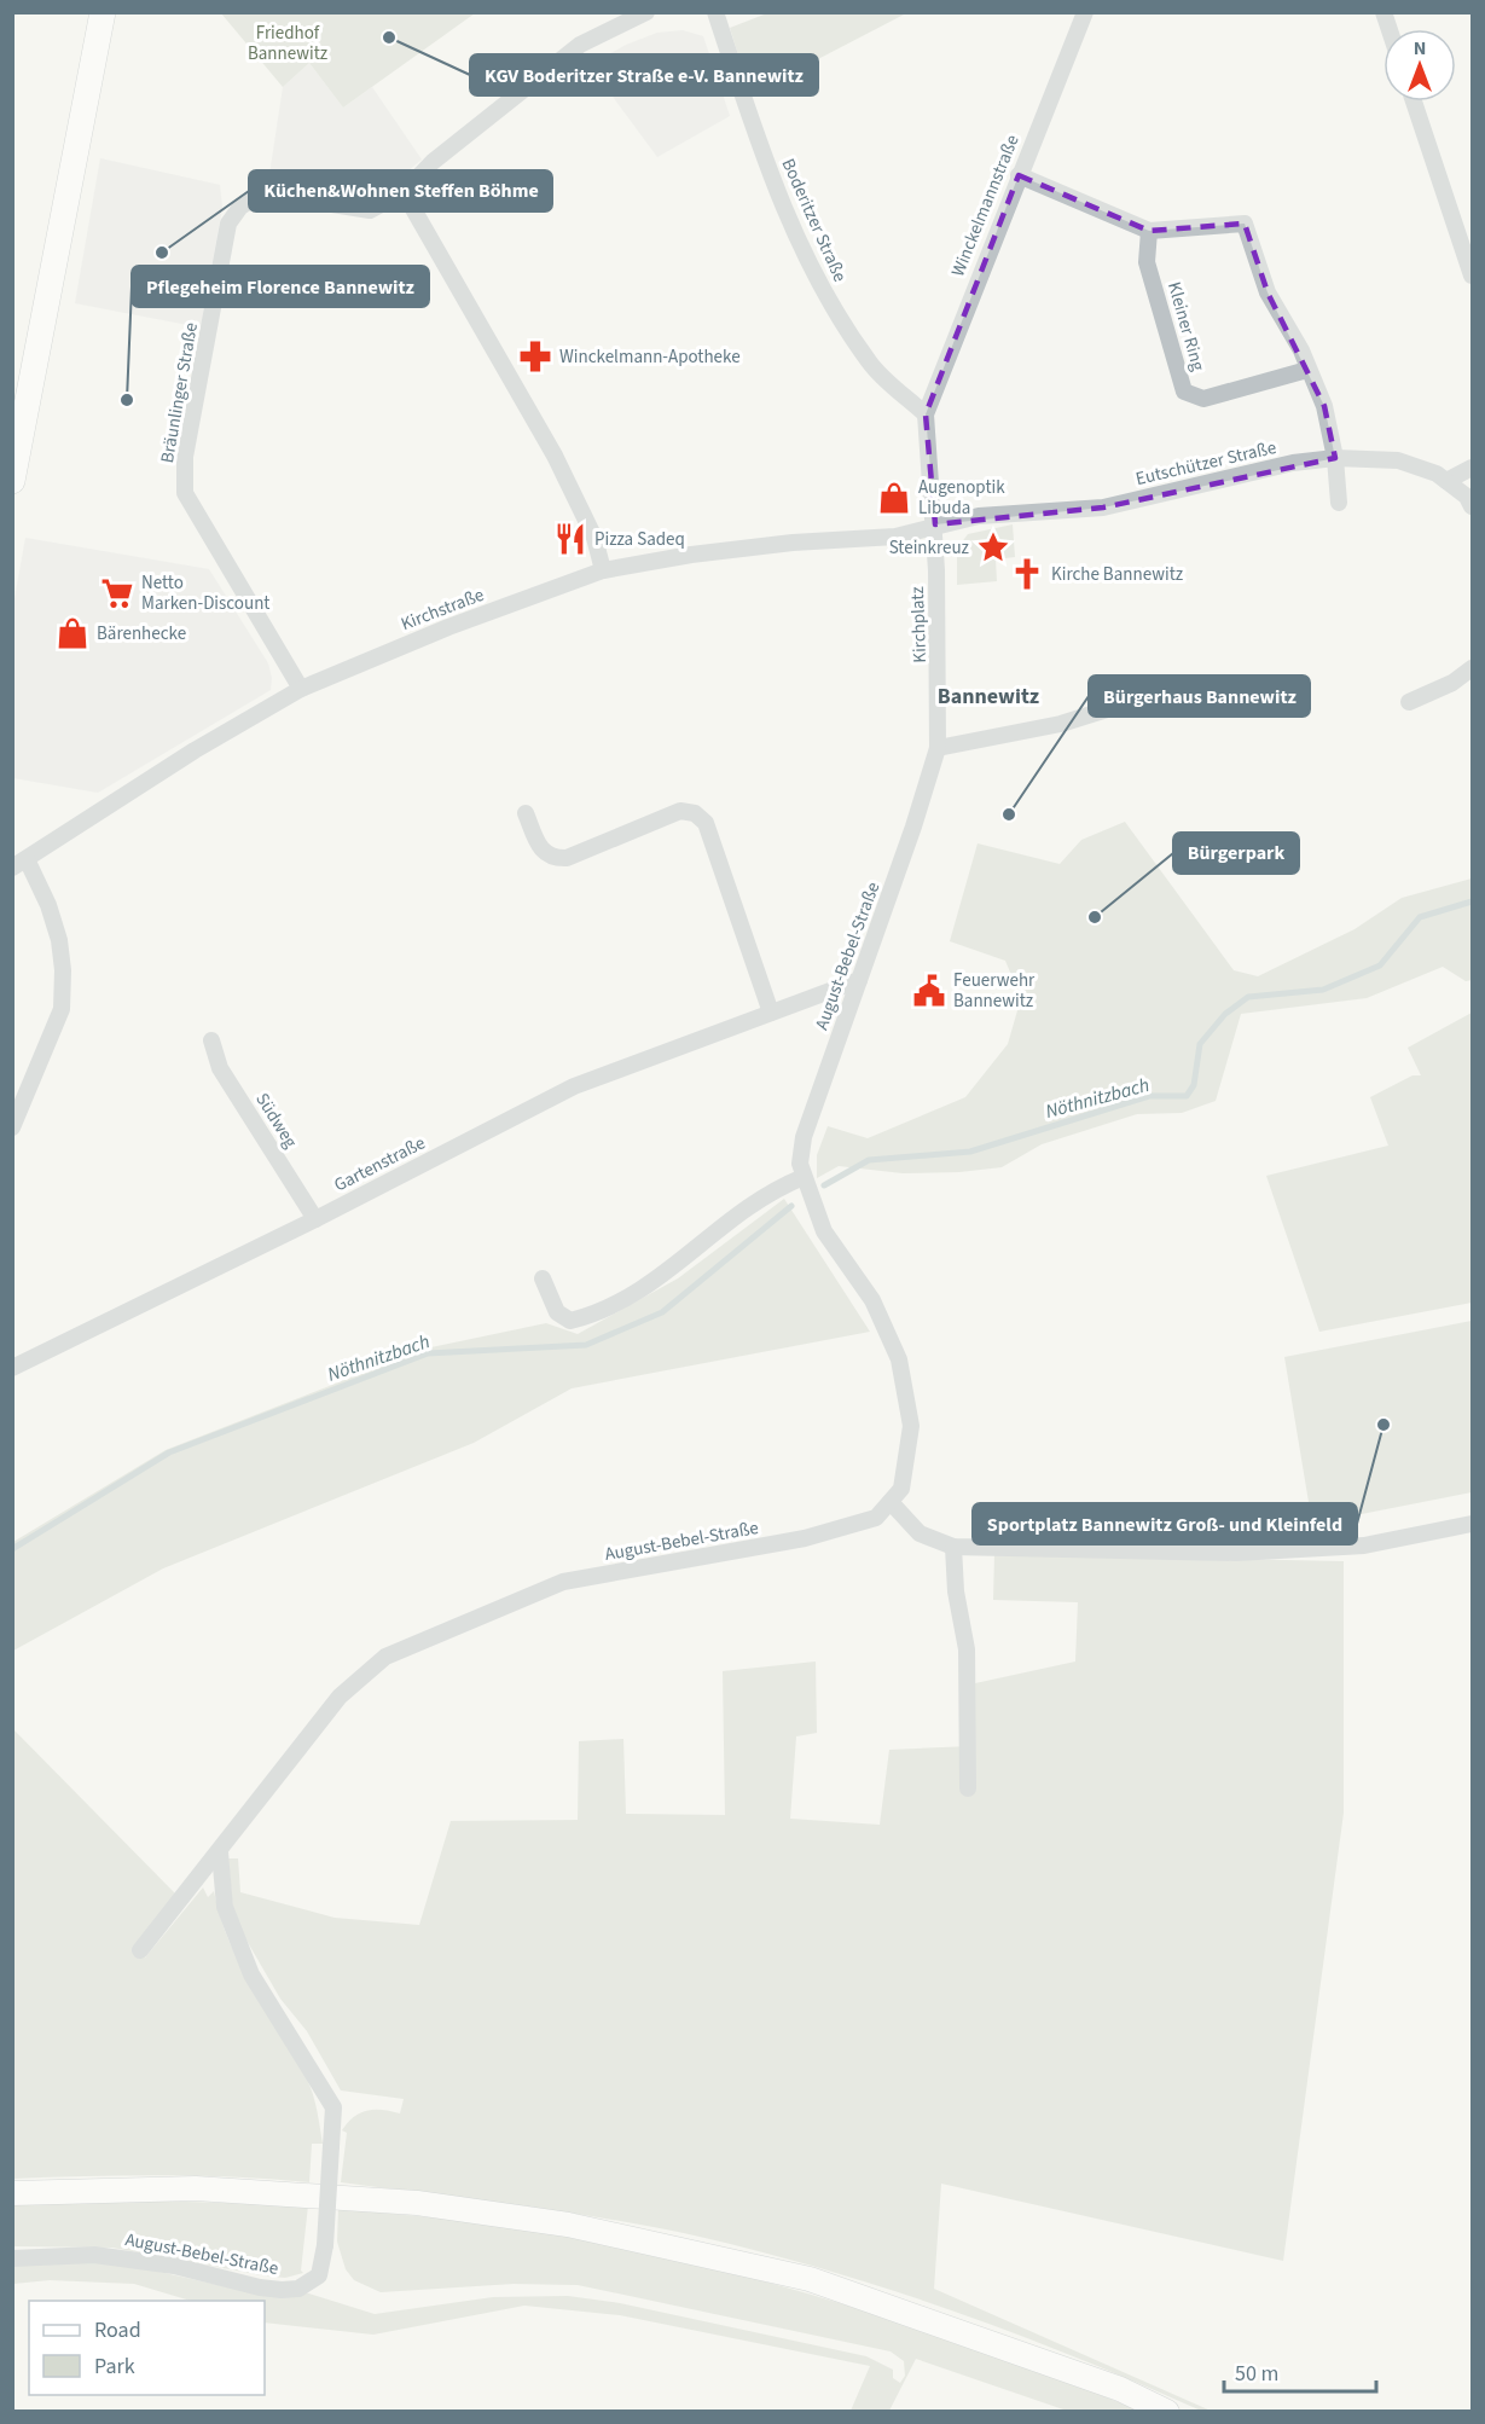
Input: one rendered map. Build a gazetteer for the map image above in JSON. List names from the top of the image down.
{
  "streets": {
    "street": [
      "Winckelmannstraße",
      "Boderitzer Straße",
      "Kleiner Ring",
      "Bräunlinger Straße",
      "Eutschützer Straße",
      "Kirchstraße",
      "Kirchplatz",
      "August-Bebel-Straße",
      "Südweg",
      "Gartenstraße"
    ]
  },
  "crossings": [
    ["Winckelmannstraße", "Boderitzer Straße"],
    ["Winckelmannstraße", "Kirchplatz"],
    ["Boderitzer Straße", "Kirchplatz"],
    ["Bräunlinger Straße", "Kirchstraße"],
    ["Eutschützer Straße", "Kirchstraße"],
    ["Eutschützer Straße", "Kirchplatz"],
    ["Kirchstraße", "Kirchplatz"],
    ["Kirchplatz", "August-Bebel-Straße"],
    ["August-Bebel-Straße", "Gartenstraße"],
    ["Südweg", "Gartenstraße"]
  ],
  "districts": ["Bannewitz"],
  "water": ["Nöthnitzbach"],
  "parks": ["Friedhof Bannewitz"],
  "places": {
    "other": [
      "KGV Boderitzer Straße e-V. Bannewitz",
      "Küchen&Wohnen Steffen Böhme",
      "Pflegeheim Florence Bannewitz",
      "Bürgerhaus Bannewitz",
      "Bürgerpark",
      "Sportplatz Bannewitz Groß- und Kleinfeld"
    ],
    "pharmacy": ["Winckelmann-Apotheke"],
    "shop": ["Augenoptik Libuda", "Bärenhecke"],
    "restaurant": ["Pizza Sadeq"],
    "place": ["Steinkreuz"],
    "church": ["Kirche Bannewitz"],
    "supermarket": ["Netto Marken-Discount"],
    "public building": ["Feuerwehr Bannewitz"]
  },
  "legend": ["Road", "Park"],
  "scale_bar": "50 m",
  "north": "top"
}
